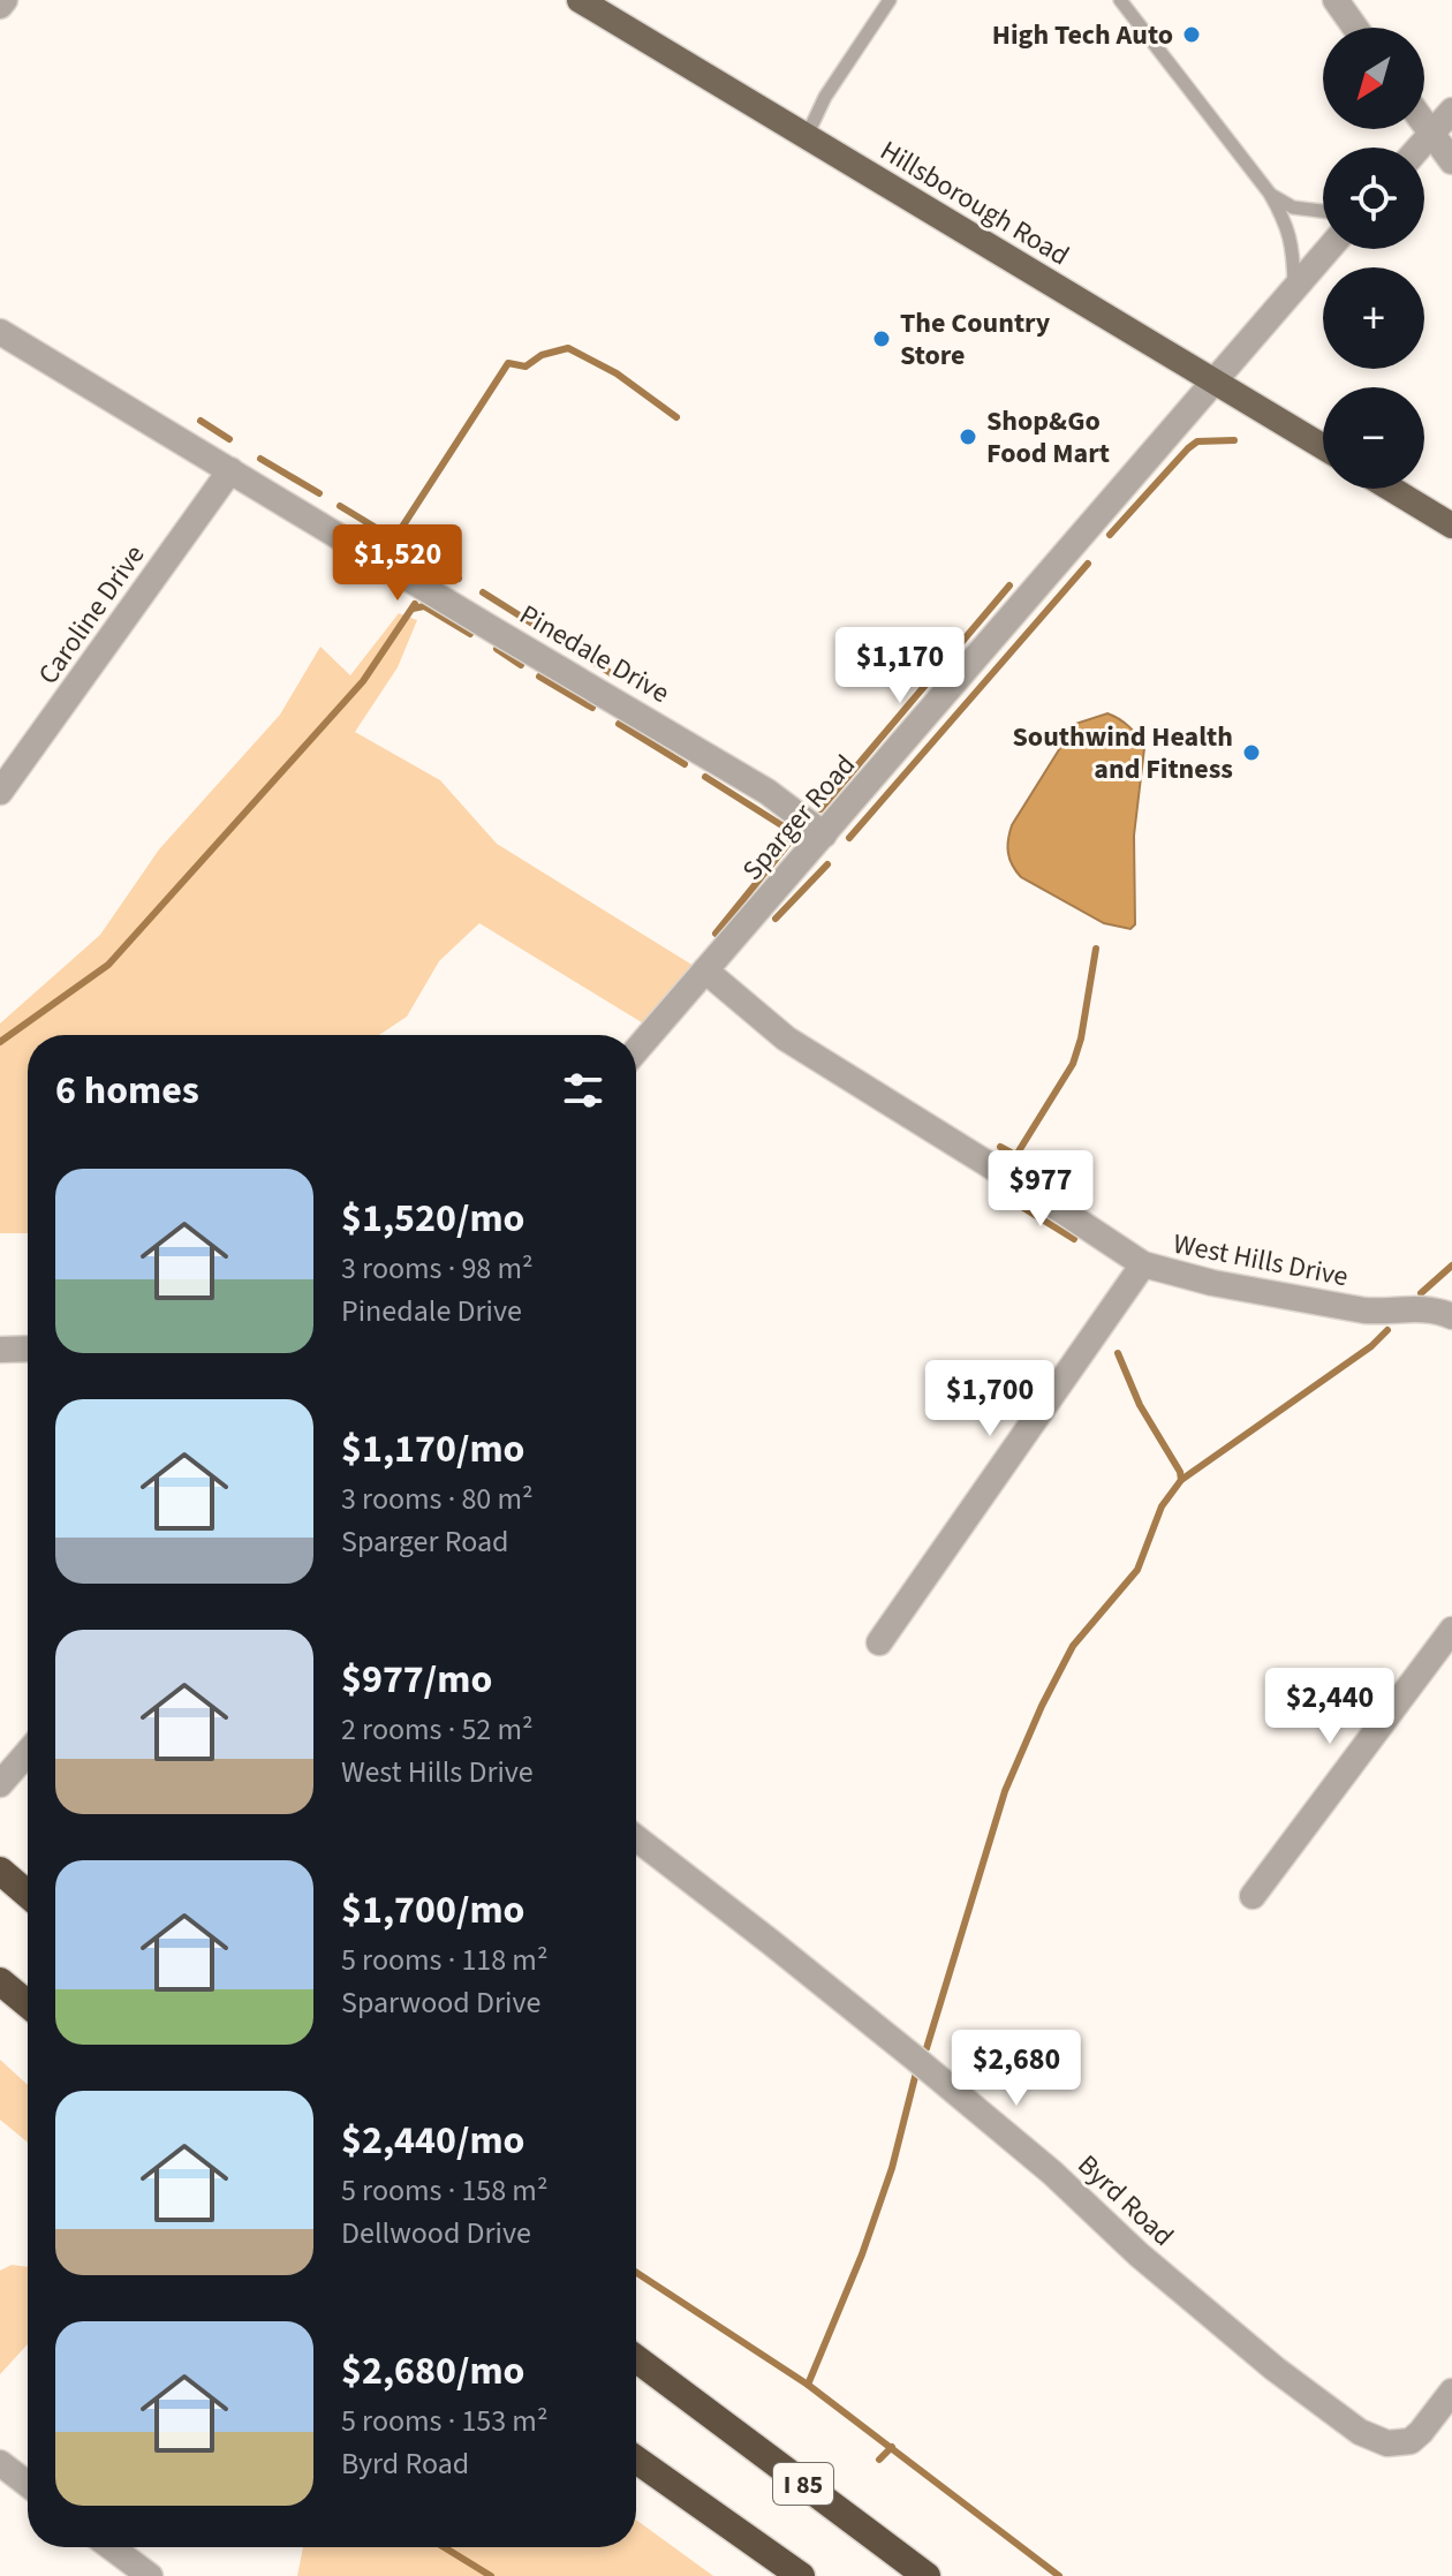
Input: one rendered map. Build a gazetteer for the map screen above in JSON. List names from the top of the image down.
{
  "streets": {
    "highway": ["I 85"],
    "main road": ["Hillsborough Road"],
    "street": [
      "Caroline Drive",
      "Pinedale Drive",
      "Sparger Road",
      "West Hills Drive",
      "Byrd Road"
    ]
  },
  "crossings": [
    ["Hillsborough Road", "Sparger Road"],
    ["Caroline Drive", "Pinedale Drive"],
    ["Pinedale Drive", "Sparger Road"],
    ["Sparger Road", "West Hills Drive"]
  ],
  "places": [
    "High Tech Auto",
    "The Country Store",
    "Shop&Go Food Mart",
    "Southwind Health and Fitness"
  ],
  "north": "bottom left",
  "page": {
    "map_buttons": ["+", "−"],
    "price": [
      "$1,520",
      "$1,170",
      "$977",
      "$1,700",
      "$2,440",
      "$2,680"
    ],
    "heading": "6 homes",
    "list": [
      {
        "name": "$1,520/mo",
        "note": "3 rooms · 98 m² · Pinedale Drive"
      },
      {
        "name": "$1,170/mo",
        "note": "3 rooms · 80 m² · Sparger Road"
      },
      {
        "name": "$977/mo",
        "note": "2 rooms · 52 m² · West Hills Drive"
      },
      {
        "name": "$1,700/mo",
        "note": "5 rooms · 118 m² · Sparwood Drive"
      },
      {
        "name": "$2,440/mo",
        "note": "5 rooms · 158 m² · Dellwood Drive"
      },
      {
        "name": "$2,680/mo",
        "note": "5 rooms · 153 m² · Byrd Road"
      }
    ]
  }
}
